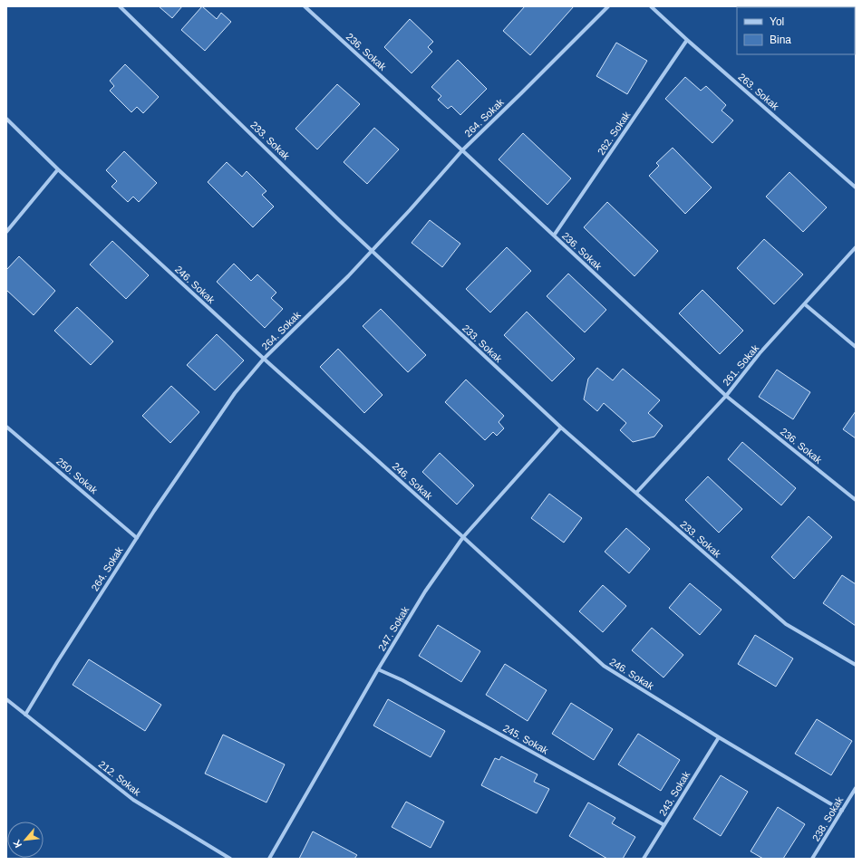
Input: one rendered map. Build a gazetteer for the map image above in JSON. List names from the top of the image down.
{
  "streets": {
    "street": [
      "236. Sokak",
      "263. Sokak",
      "264. Sokak",
      "262. Sokak",
      "233. Sokak",
      "246. Sokak",
      "261. Sokak",
      "250. Sokak",
      "247. Sokak",
      "245. Sokak",
      "212. Sokak",
      "243. Sokak",
      "238. Sokak"
    ]
  },
  "crossings": [
    ["236. Sokak", "264. Sokak"],
    ["236. Sokak", "262. Sokak"],
    ["236. Sokak", "261. Sokak"],
    ["263. Sokak", "262. Sokak"],
    ["264. Sokak", "233. Sokak"],
    ["264. Sokak", "246. Sokak"],
    ["264. Sokak", "250. Sokak"],
    ["264. Sokak", "212. Sokak"],
    ["233. Sokak", "261. Sokak"],
    ["233. Sokak", "247. Sokak"],
    ["246. Sokak", "247. Sokak"],
    ["246. Sokak", "243. Sokak"],
    ["246. Sokak", "238. Sokak"],
    ["247. Sokak", "245. Sokak"],
    ["245. Sokak", "243. Sokak"]
  ],
  "legend": ["Yol", "Bina"],
  "north": "bottom left"
}
